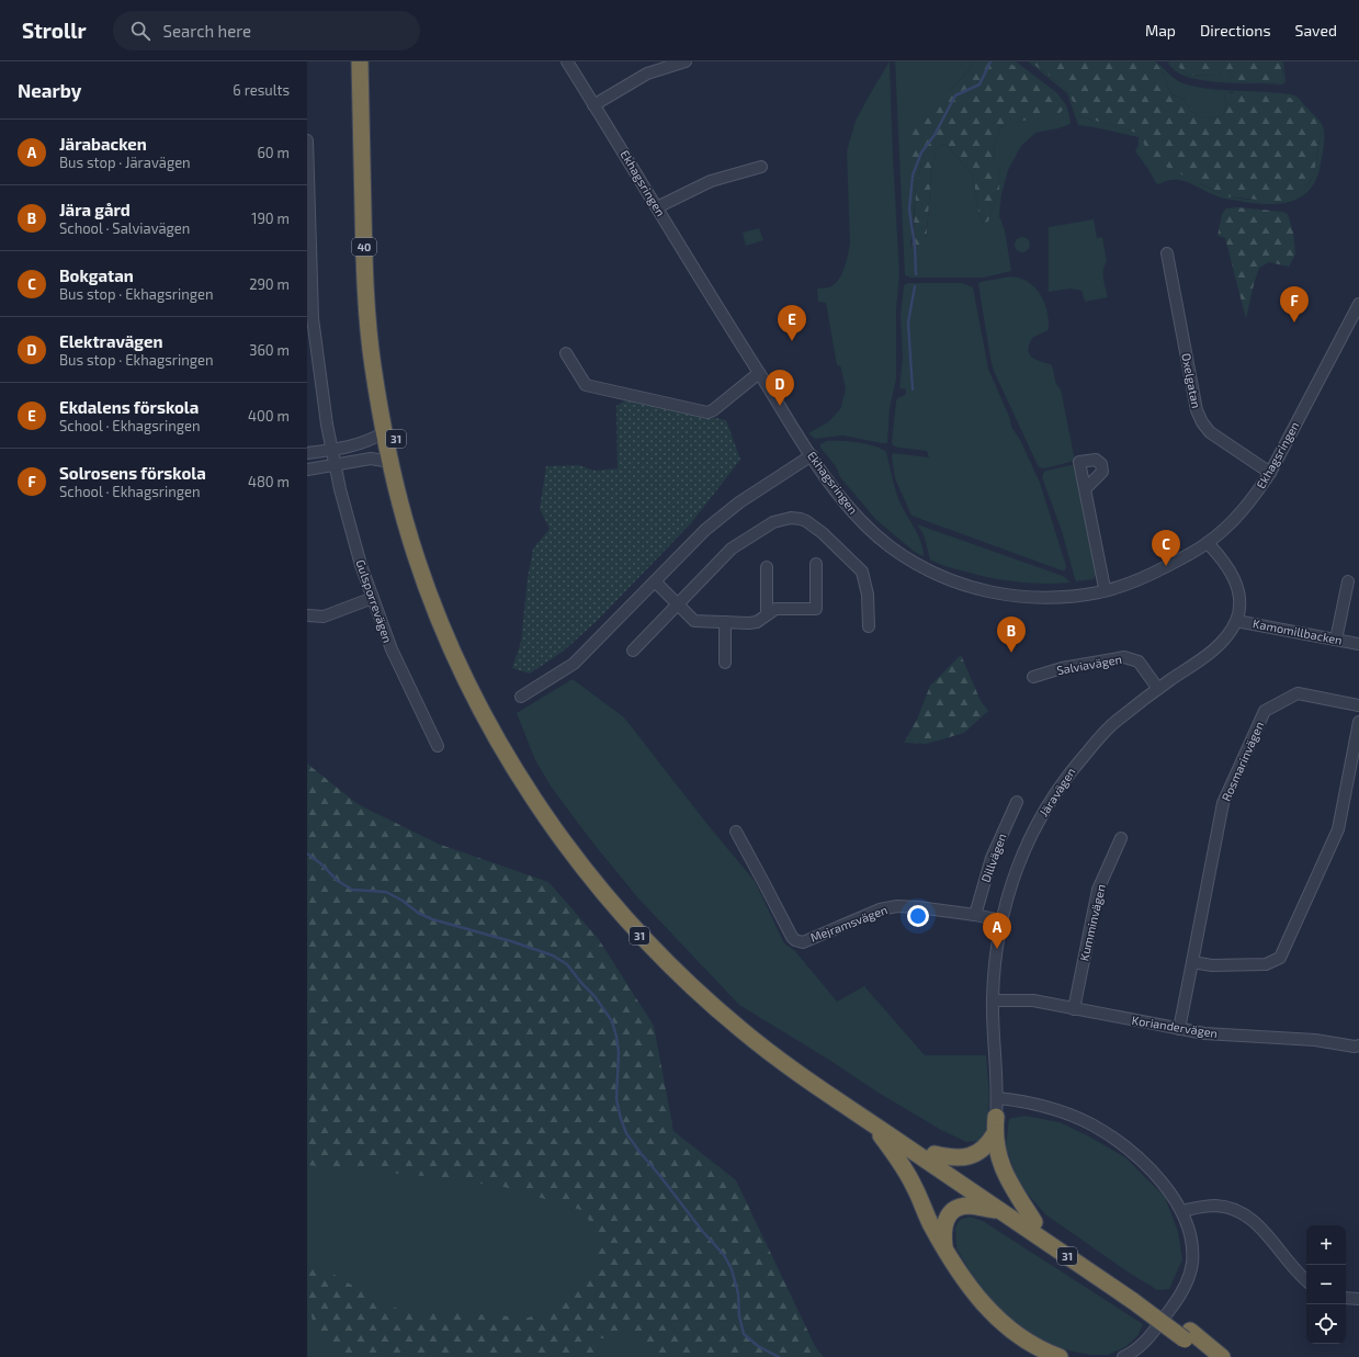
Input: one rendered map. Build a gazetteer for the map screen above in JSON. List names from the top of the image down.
{
  "streets": {
    "highway": ["40", "31"],
    "street": [
      "Ekhagsringen",
      "Oxelgatan",
      "Gulsporrevägen",
      "Kamomillbacken",
      "Salviavägen",
      "Rosmarinvägen",
      "Järavägen",
      "Dillvägen",
      "Kumminvägen",
      "Mejramsvägen",
      "Koriandervägen"
    ]
  },
  "crossings": [
    ["Ekhagsringen", "Oxelgatan"],
    ["Ekhagsringen", "Järavägen"],
    ["40", "31"],
    ["Kamomillbacken", "Järavägen"],
    ["Salviavägen", "Järavägen"],
    ["Rosmarinvägen", "Koriandervägen"],
    ["Järavägen", "Mejramsvägen"],
    ["Järavägen", "Koriandervägen"],
    ["Dillvägen", "Mejramsvägen"],
    ["Kumminvägen", "Koriandervägen"]
  ],
  "page": {
    "header": "Strollr",
    "search": "Search here",
    "nav": ["Map", "Directions", "Saved"],
    "heading": ["Nearby", "6 results"],
    "list": [
      {
        "mark": "A",
        "name": "Järabacken",
        "note": "Bus stop · Järavägen",
        "value": "60 m"
      },
      {
        "mark": "B",
        "name": "Jära gård",
        "note": "School · Salviavägen",
        "value": "190 m"
      },
      {
        "mark": "C",
        "name": "Bokgatan",
        "note": "Bus stop · Ekhagsringen",
        "value": "290 m"
      },
      {
        "mark": "D",
        "name": "Elektravägen",
        "note": "Bus stop · Ekhagsringen",
        "value": "360 m"
      },
      {
        "mark": "E",
        "name": "Ekdalens förskola",
        "note": "School · Ekhagsringen",
        "value": "400 m"
      },
      {
        "mark": "F",
        "name": "Solrosens förskola",
        "note": "School · Ekhagsringen",
        "value": "480 m"
      }
    ],
    "pins": [
      "F",
      "E",
      "D",
      "C",
      "B",
      "A"
    ],
    "map_buttons": ["+", "−"]
  }
}
